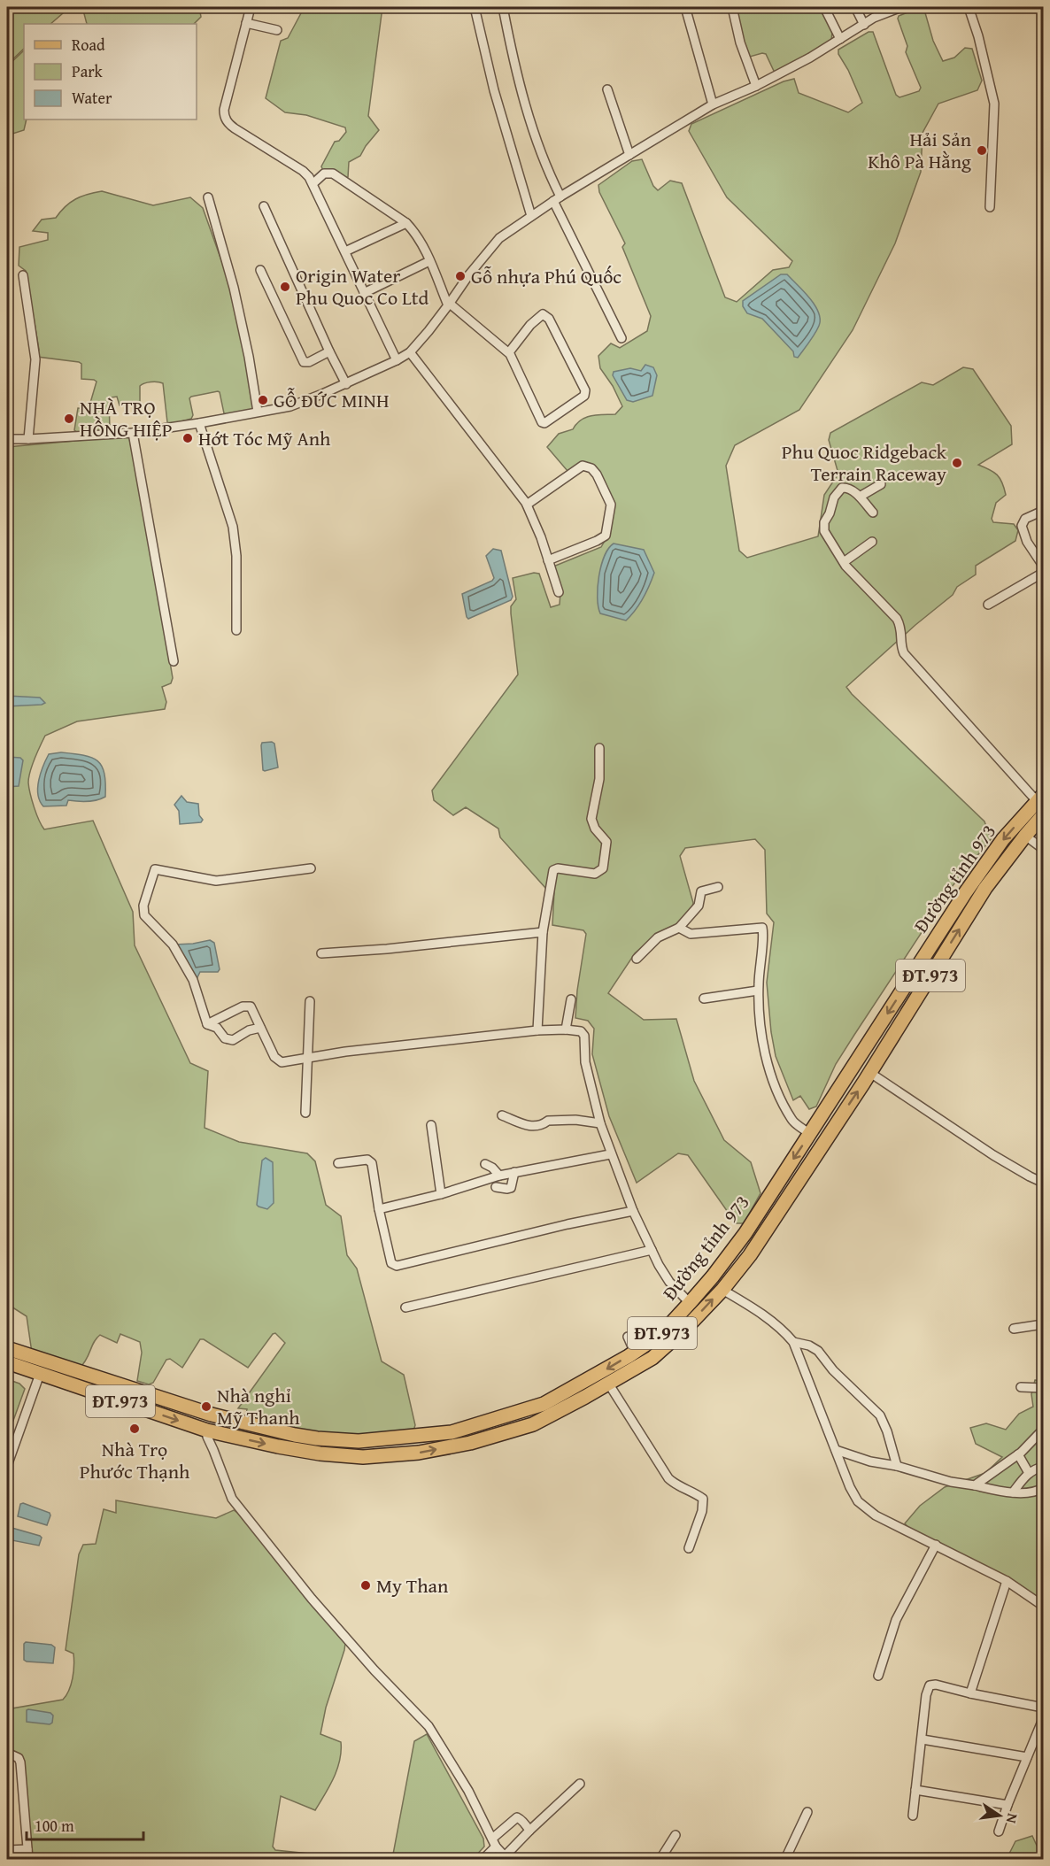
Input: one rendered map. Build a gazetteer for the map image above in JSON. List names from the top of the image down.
{
  "streets": {
    "main road": ["Đường tỉnh 973", "ĐT.973"]
  },
  "places": [
    "Hải Sản Khô Pà Hằng",
    "Gỗ nhựa Phú Quốc",
    "Origin Water Phu Quoc Co Ltd",
    "GỖ ĐỨC MINH",
    "NHÀ TRỌ HỒNG HIỆP",
    "Hớt Tóc Mỹ Anh",
    "Phu Quoc Ridgeback Terrain Raceway",
    "Nhà nghỉ Mỹ Thanh",
    "Nhà Trọ Phước Thạnh",
    "My Than"
  ],
  "legend": ["Road", "Park", "Water"],
  "scale_bar": "100 m",
  "north": "right"
}
